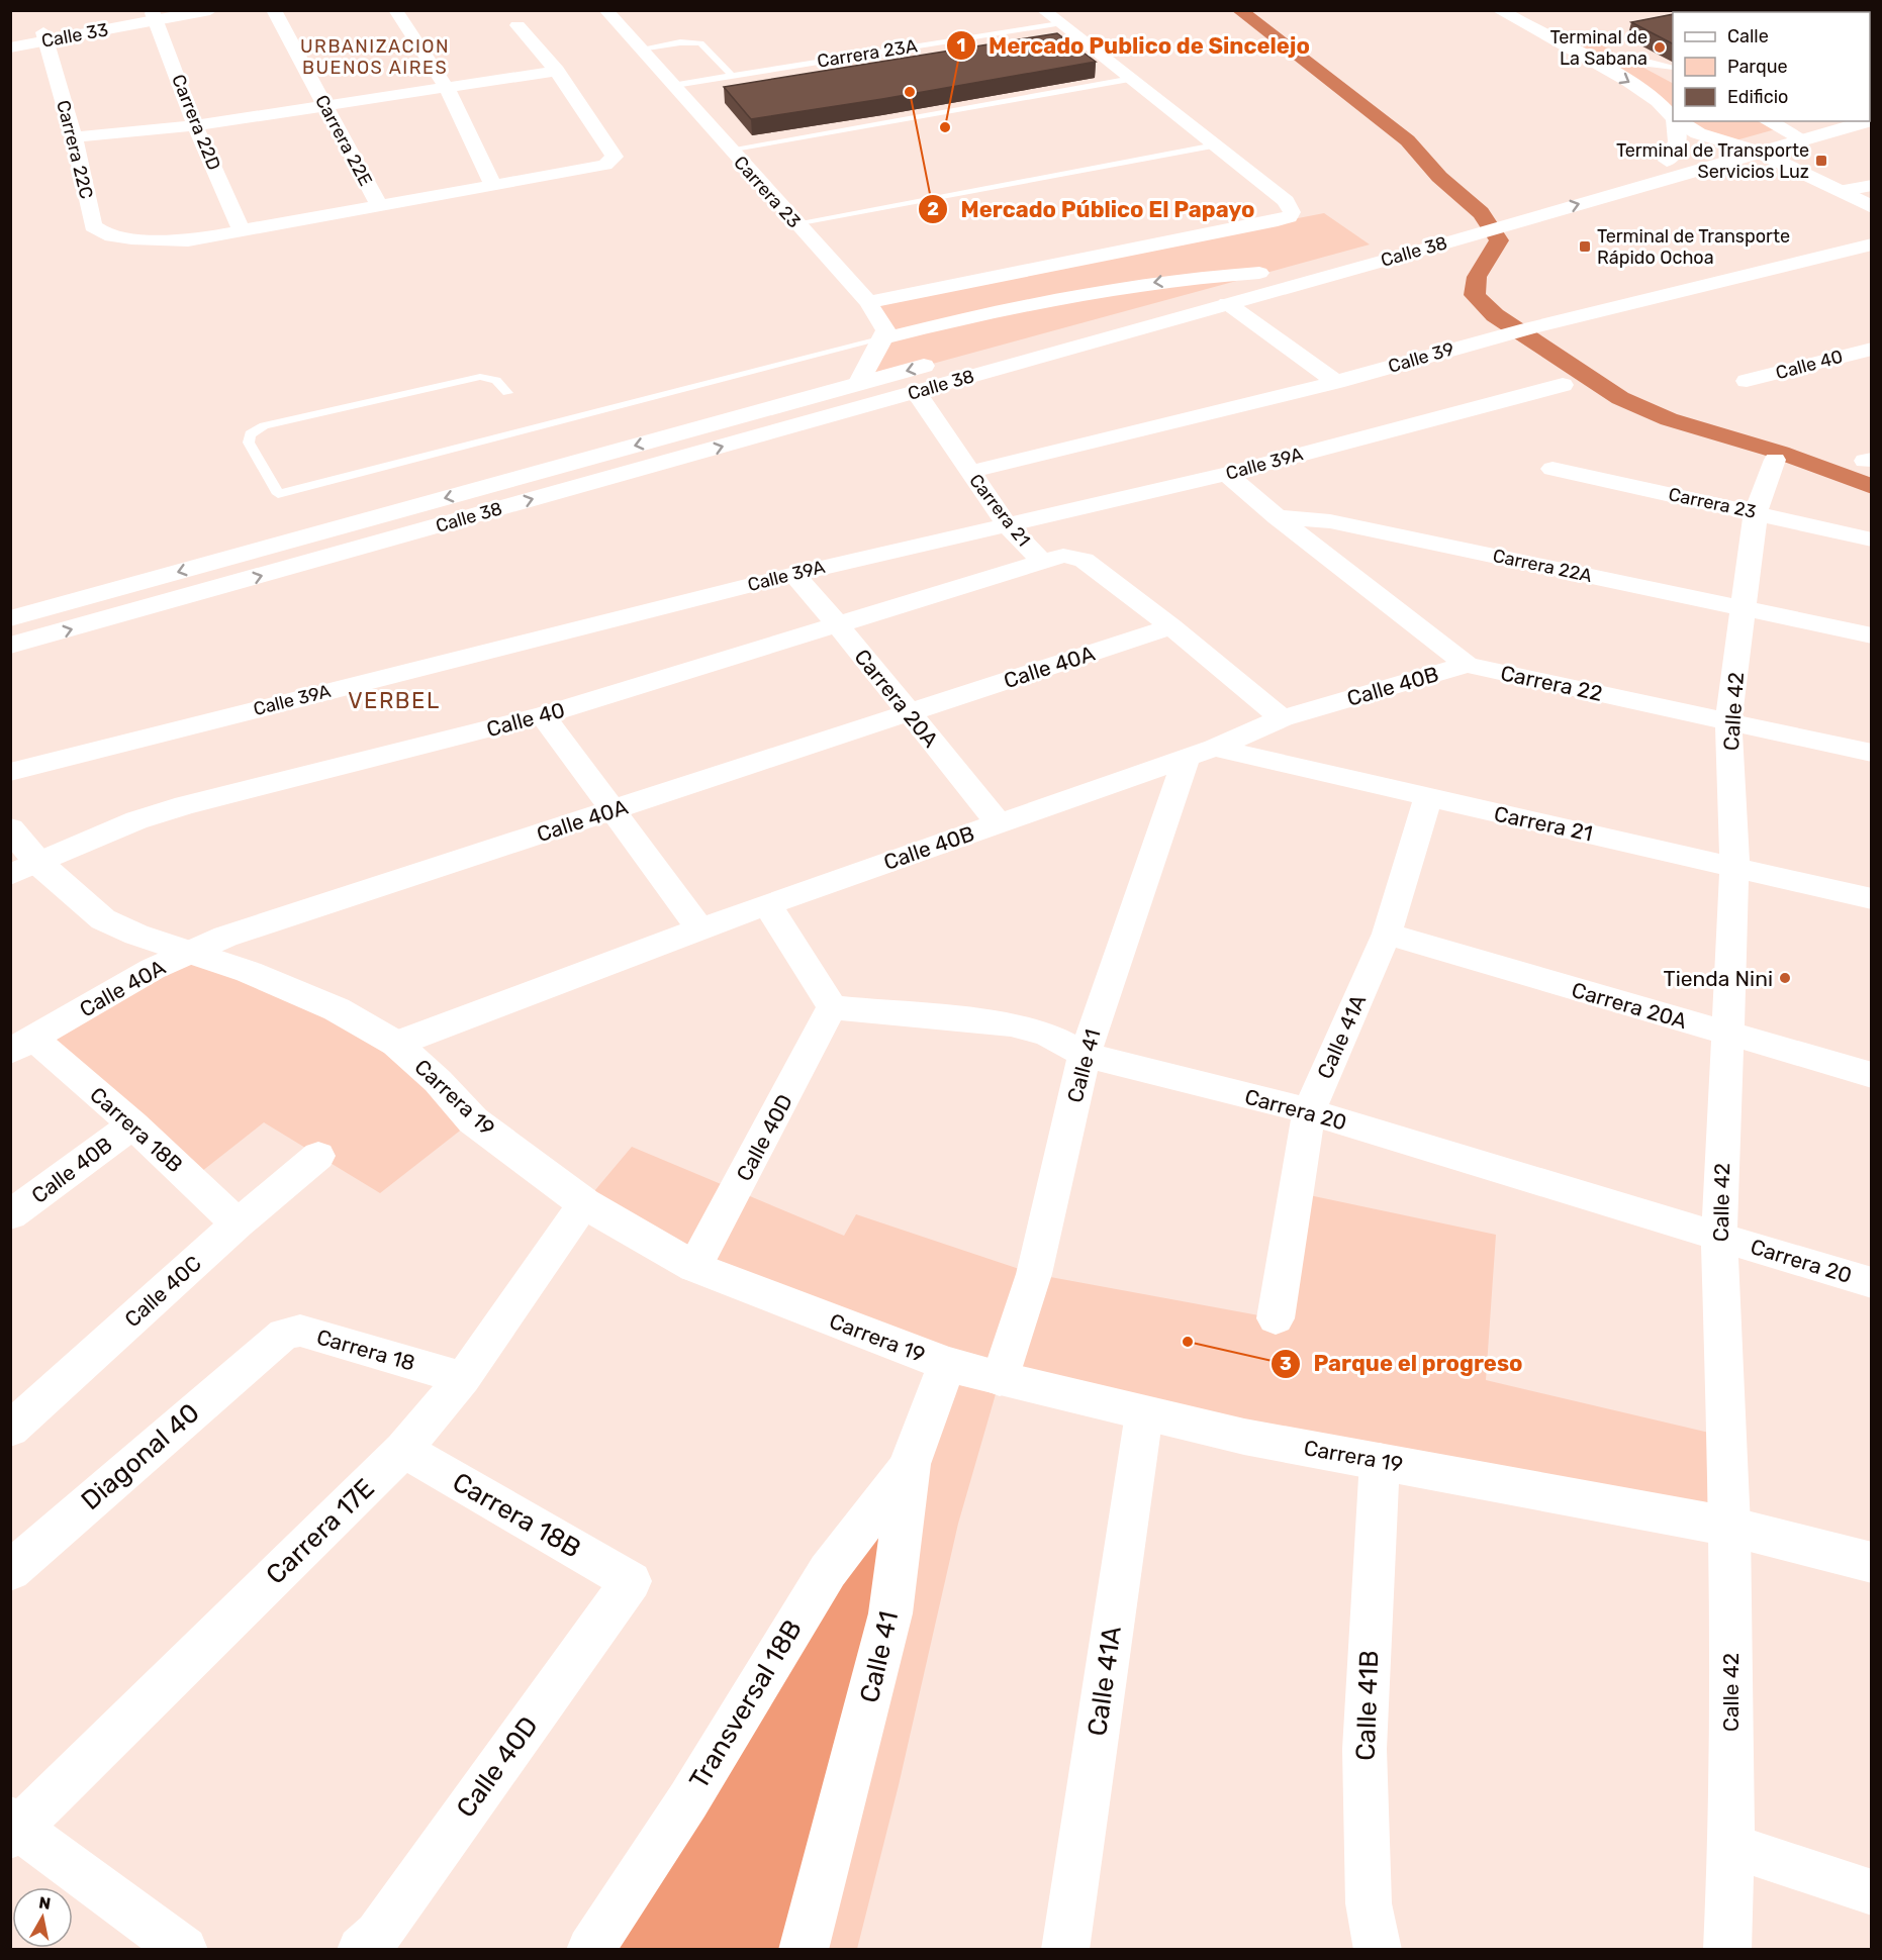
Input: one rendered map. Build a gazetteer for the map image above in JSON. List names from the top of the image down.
{
  "streets": {
    "main road": [
      "Calle 33",
      "Calle 38",
      "Calle 41",
      "Carrera 19"
    ],
    "street": [
      "Carrera 22D",
      "Carrera 22E",
      "Carrera 22C",
      "Carrera 23",
      "Calle 39",
      "Calle 40",
      "Calle 39A",
      "Carrera 21",
      "Carrera 22A",
      "Calle 40A",
      "Carrera 22",
      "Calle 40B",
      "Carrera 20A",
      "Calle 42",
      "Calle 41A",
      "Carrera 20",
      "Carrera 18B",
      "Calle 40D",
      "Calle 40C",
      "Carrera 18",
      "Diagonal 40",
      "Carrera 17E",
      "Transversal 18B",
      "Calle 41B"
    ],
    "lane": ["Carrera 23A"]
  },
  "crossings": [
    ["Calle 33", "Carrera 22D"],
    ["Calle 33", "Carrera 22C"],
    ["Carrera 23A", "Carrera 23"],
    ["Carrera 22D", "Carrera 22C"],
    ["Carrera 23", "Calle 42"],
    ["Calle 38", "Carrera 21"],
    ["Calle 39", "Carrera 21"],
    ["Calle 40", "Carrera 21"],
    ["Calle 40", "Carrera 20A"],
    ["Calle 40", "Carrera 19"],
    ["Calle 39A", "Carrera 21"],
    ["Calle 39A", "Carrera 20A"],
    ["Carrera 21", "Calle 40A"],
    ["Carrera 21", "Calle 40B"],
    ["Carrera 21", "Calle 42"],
    ["Carrera 21", "Calle 41A"],
    ["Carrera 21", "Calle 41"],
    ["Carrera 22A", "Carrera 22"],
    ["Carrera 22A", "Calle 42"],
    ["Calle 40A", "Carrera 20A"],
    ["Calle 40A", "Carrera 19"],
    ["Calle 40A", "Carrera 18B"],
    ["Carrera 22", "Calle 40B"],
    ["Carrera 22", "Calle 42"],
    ["Calle 40B", "Carrera 20A"],
    ["Calle 40B", "Calle 41"],
    ["Calle 40B", "Carrera 19"],
    ["Calle 40B", "Carrera 18B"],
    ["Carrera 20A", "Calle 42"],
    ["Carrera 20A", "Calle 41A"],
    ["Calle 42", "Carrera 19"],
    ["Calle 42", "Carrera 20"],
    ["Calle 41A", "Carrera 19"],
    ["Calle 41A", "Carrera 20"],
    ["Calle 41", "Carrera 19"],
    ["Calle 41", "Carrera 20"],
    ["Calle 41", "Transversal 18B"],
    ["Carrera 19", "Calle 40D"],
    ["Carrera 19", "Carrera 17E"],
    ["Carrera 19", "Calle 41B"],
    ["Carrera 20", "Calle 40D"],
    ["Carrera 18B", "Calle 40D"],
    ["Carrera 18B", "Calle 40C"],
    ["Carrera 18B", "Carrera 17E"],
    ["Carrera 18", "Diagonal 40"],
    ["Carrera 18", "Carrera 17E"]
  ],
  "districts": ["URBANIZACION BUENOS AIRES", "VERBEL"],
  "places": {
    "other": [
      "Terminal de La Sabana",
      "Mercado Público El Papayo",
      "Mercado Publico de Sincelejo",
      "Tienda Nini",
      "Parque el progreso"
    ],
    "transit": ["Terminal de Transporte Servicios Luz", "Terminal de Transporte Rápido Ochoa"]
  },
  "legend": ["Calle", "Parque", "Edificio"],
  "north": "top"
}
